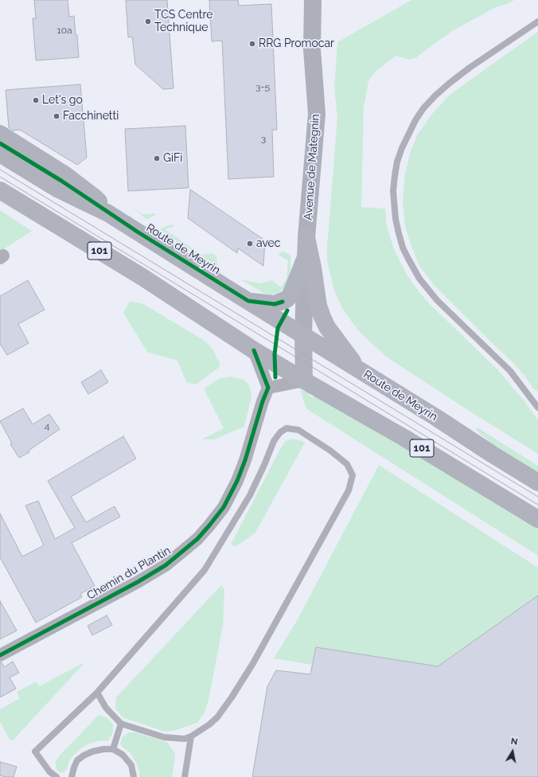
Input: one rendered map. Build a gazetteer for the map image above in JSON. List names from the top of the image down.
{
  "streets": {
    "main road": ["Avenue de Mategnin", "Route de Meyrin", "101"],
    "street": ["Chemin du Plantin"]
  },
  "crossings": [
    ["Avenue de Mategnin", "Route de Meyrin"]
  ],
  "places": [
    "TCS Centre Technique",
    "RRG Promocar",
    "Let's go",
    "Facchinetti",
    "GiFi",
    "avec"
  ],
  "house_numbers": [
    "10a",
    "3-5",
    "3",
    "4"
  ],
  "north": "top"
}
